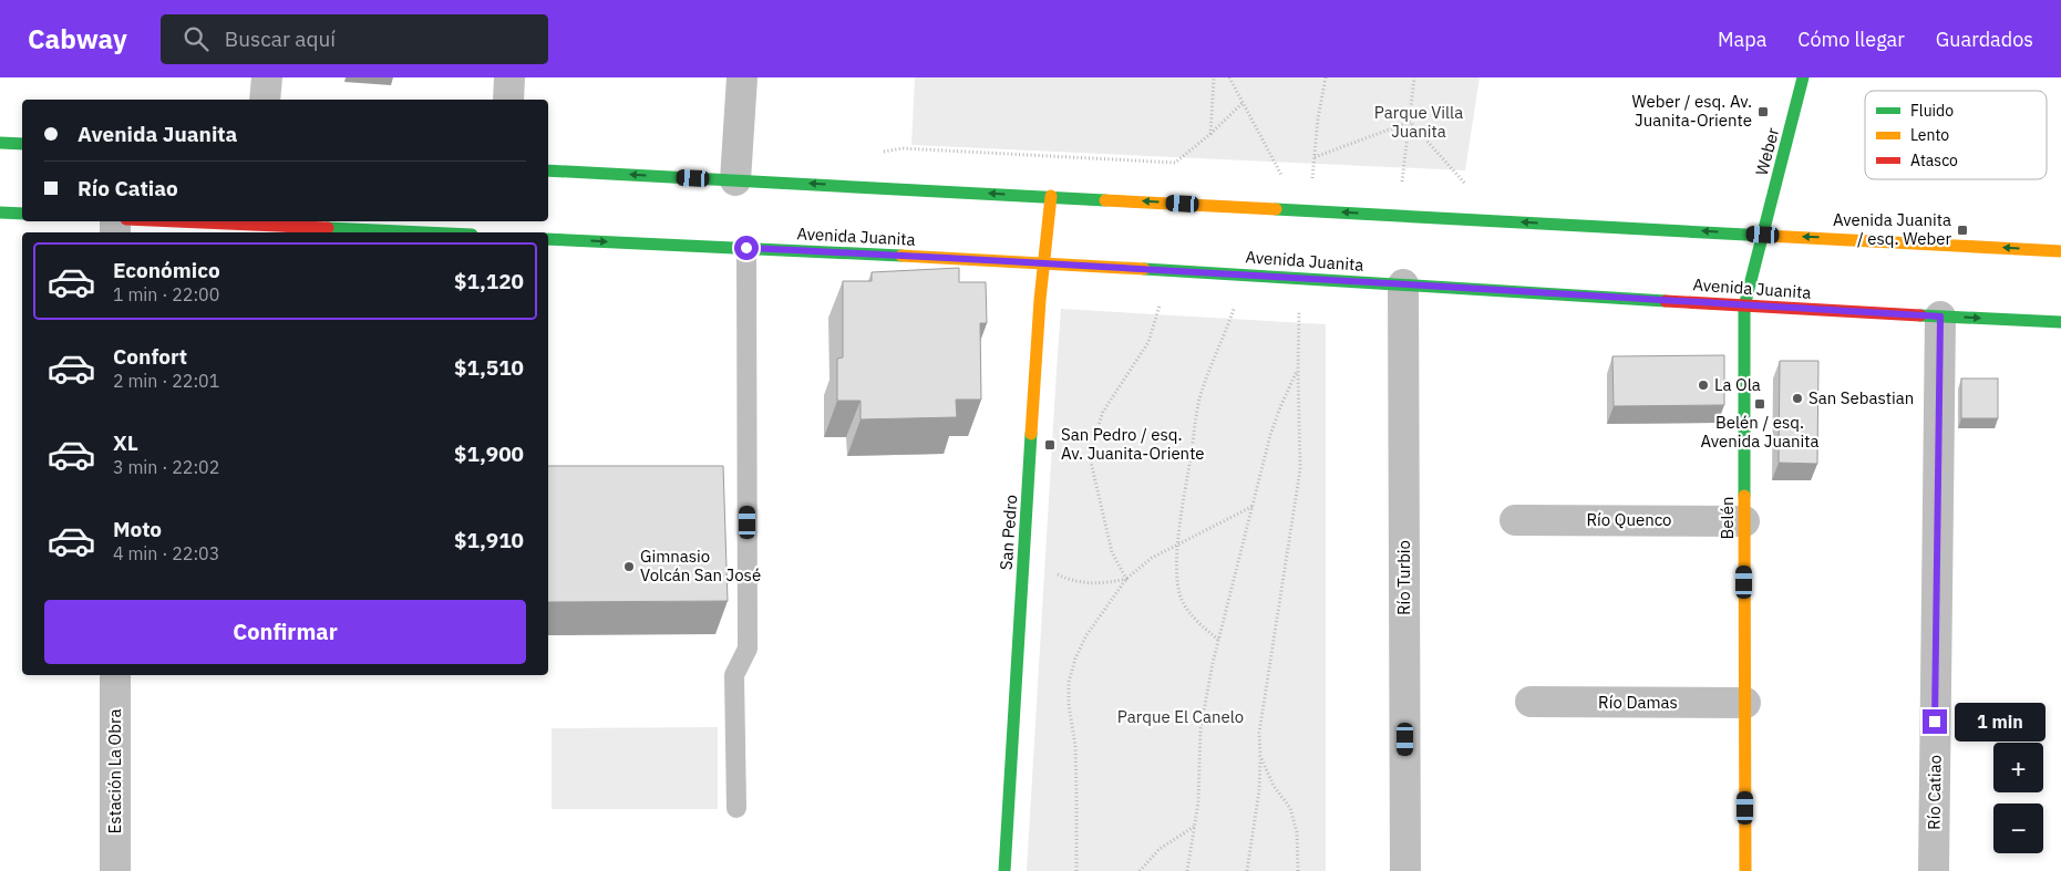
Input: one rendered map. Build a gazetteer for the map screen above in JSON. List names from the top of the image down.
{
  "streets": {
    "main road": [
      "Weber",
      "Avenida Juanita",
      "Belén",
      "San Pedro"
    ],
    "street": [
      "Río Quenco",
      "Río Turbio",
      "Río Damas",
      "Estación La Obra",
      "Río Catiao"
    ]
  },
  "crossings": [
    ["Weber", "Belén"],
    ["Avenida Juanita", "Belén"],
    ["Avenida Juanita", "San Pedro"],
    ["Avenida Juanita", "Río Turbio"],
    ["Avenida Juanita", "Río Catiao"],
    ["Belén", "Río Quenco"],
    ["Belén", "Río Damas"]
  ],
  "parks": ["Parque Villa Juanita", "Parque El Canelo"],
  "places": {
    "transit": [
      "Weber / esq. Av. Juanita-Oriente",
      "Avenida Juanita / esq. Weber",
      "Belén / esq. Avenida Juanita",
      "San Pedro / esq. Av. Juanita-Oriente"
    ],
    "other": ["La Ola", "San Sebastian", "Gimnasio Volcán San José"]
  },
  "legend": ["Fluido", "Lento", "Atasco"],
  "page": {
    "header": "Cabway",
    "search": "Buscar aquí",
    "nav": ["Mapa", "Cómo llegar", "Guardados"],
    "banner": ["Avenida Juanita", "Río Catiao"],
    "list": [
      {
        "name": "Económico",
        "note": "1 min · 22:00",
        "value": "$1,120"
      },
      {
        "name": "Confort",
        "note": "2 min · 22:01",
        "value": "$1,510"
      },
      {
        "name": "XL",
        "note": "3 min · 22:02",
        "value": "$1,900"
      },
      {
        "name": "Moto",
        "note": "4 min · 22:03",
        "value": "$1,910"
      }
    ],
    "buttons": "Confirmar",
    "bubble": "1 min",
    "map_buttons": ["+", "−"]
  }
}
